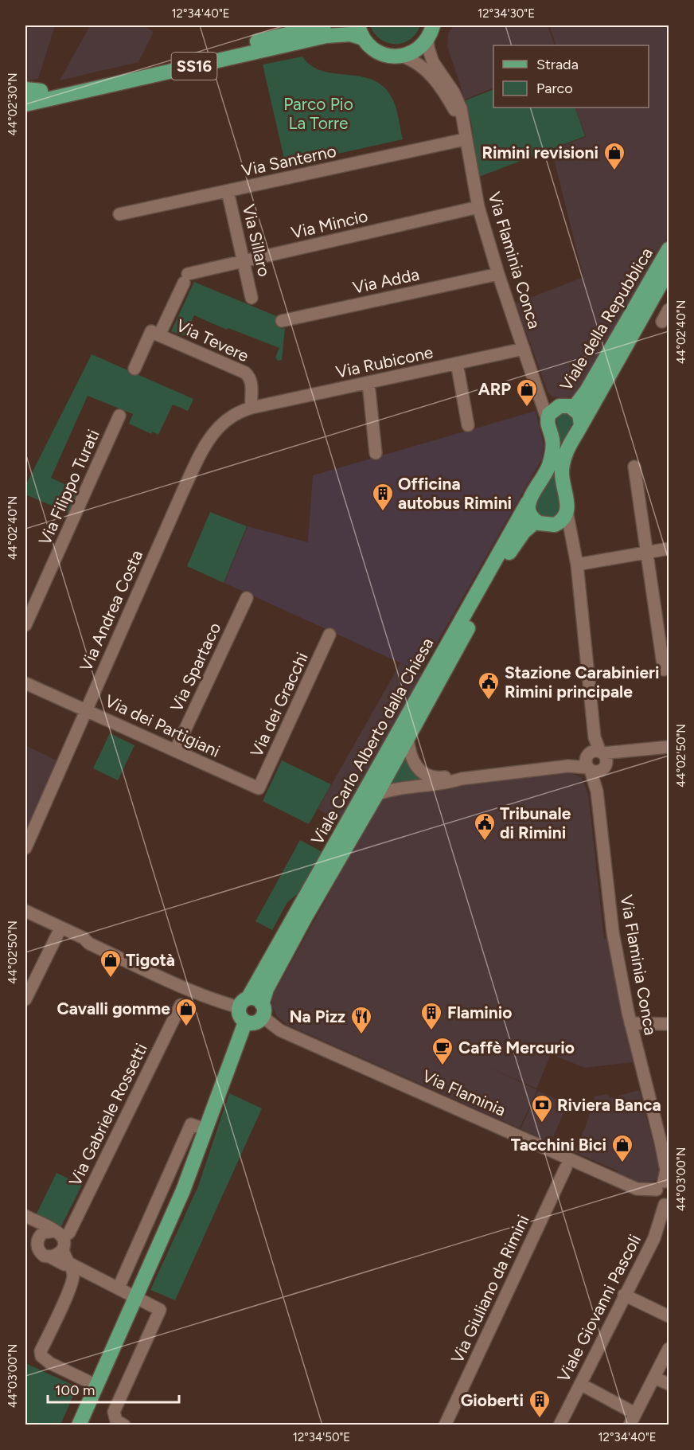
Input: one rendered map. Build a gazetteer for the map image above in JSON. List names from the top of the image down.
{
  "streets": {
    "main road": ["SS16", "Viale della Repubblica", "Viale Carlo Alberto dalla Chiesa"],
    "street": [
      "Via Santerno",
      "Via Mincio",
      "Via Sillaro",
      "Via Flaminia Conca",
      "Via Adda",
      "Via Tevere",
      "Via Rubicone",
      "Via Filippo Turati",
      "Via Andrea Costa",
      "Via Spartaco",
      "Via dei Gracchi",
      "Via dei Partigiani",
      "Via Flaminia",
      "Via Gabriele Rossetti",
      "Via Giuliano da Rimini",
      "Viale Giovanni Pascoli"
    ]
  },
  "crossings": [
    ["SS16", "Via Flaminia Conca"],
    ["Via Santerno", "Via Sillaro"],
    ["Via Santerno", "Via Flaminia Conca"],
    ["Via Mincio", "Via Sillaro"],
    ["Via Mincio", "Via Flaminia Conca"],
    ["Via Mincio", "Via Tevere"],
    ["Via Flaminia Conca", "Via Adda"],
    ["Via Flaminia Conca", "Viale della Repubblica"],
    ["Via Flaminia Conca", "Via Rubicone"],
    ["Via Flaminia Conca", "Viale Carlo Alberto dalla Chiesa"],
    ["Via Flaminia Conca", "Via Flaminia"],
    ["Viale della Repubblica", "Viale Carlo Alberto dalla Chiesa"],
    ["Via Tevere", "Via Rubicone"],
    ["Via Tevere", "Via Andrea Costa"],
    ["Via Rubicone", "Via Andrea Costa"],
    ["Via Andrea Costa", "Via dei Partigiani"],
    ["Via Spartaco", "Via dei Partigiani"],
    ["Via dei Gracchi", "Via dei Partigiani"],
    ["Viale Carlo Alberto dalla Chiesa", "Via Flaminia"]
  ],
  "parks": ["Parco Pio La Torre"],
  "places": {
    "shop": [
      "Rimini revisioni",
      "ARP",
      "Tigotà",
      "Cavalli gomme",
      "Tacchini Bici"
    ],
    "building": ["Officina autobus Rimini", "Flaminio", "Gioberti"],
    "public building": ["Stazione Carabinieri Rimini principale", "Tribunale di Rimini"],
    "restaurant": ["Na Pizz"],
    "cafe": ["Caffè Mercurio"],
    "bank": ["Riviera Banca"]
  },
  "legend": ["Strada", "Parco"],
  "scale_bar": "100 m",
  "coordinates": [
    "12°34'40\"E",
    "12°34'30\"E",
    "44°02'30\"N",
    "44°02'40\"N",
    "44°02'50\"N",
    "44°03'00\"N",
    "12°34'50\"E"
  ]
}
